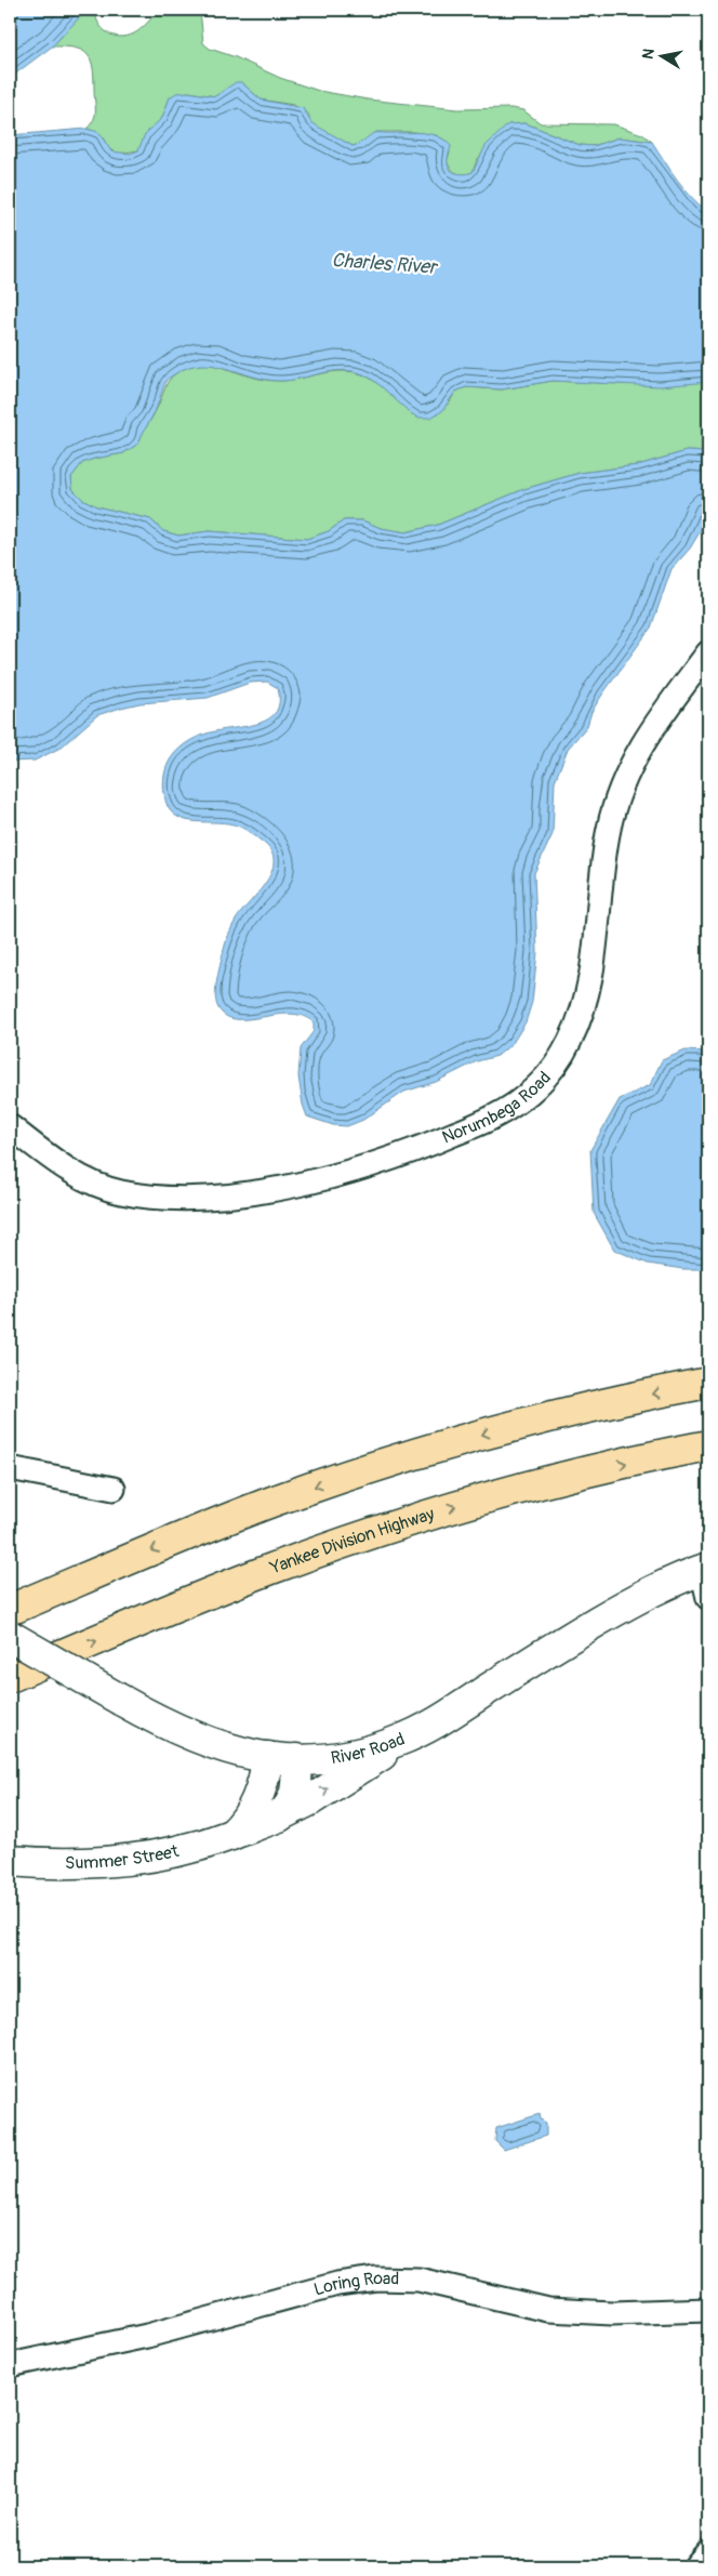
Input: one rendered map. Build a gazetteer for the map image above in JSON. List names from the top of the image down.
{
  "streets": {
    "highway": ["Yankee Division Highway"],
    "main road": ["River Road", "Summer Street"],
    "street": ["Norumbega Road", "Loring Road"]
  },
  "crossings": [
    ["River Road", "Summer Street"]
  ],
  "one_way": ["Summer Street"],
  "water": ["Charles River"],
  "north": "left"
}
